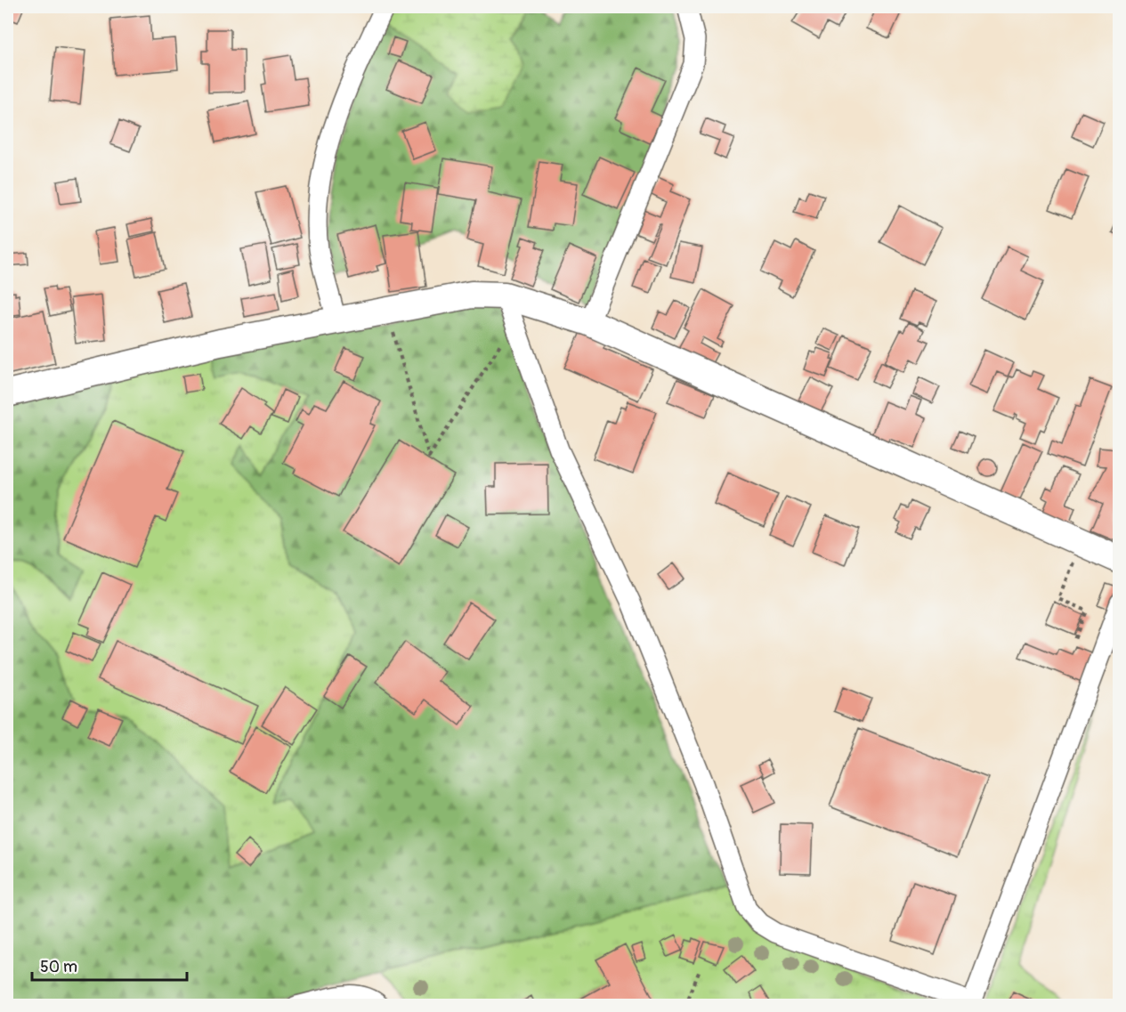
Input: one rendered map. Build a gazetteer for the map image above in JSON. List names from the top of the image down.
{
  "scale_bar": "50 m"
}
